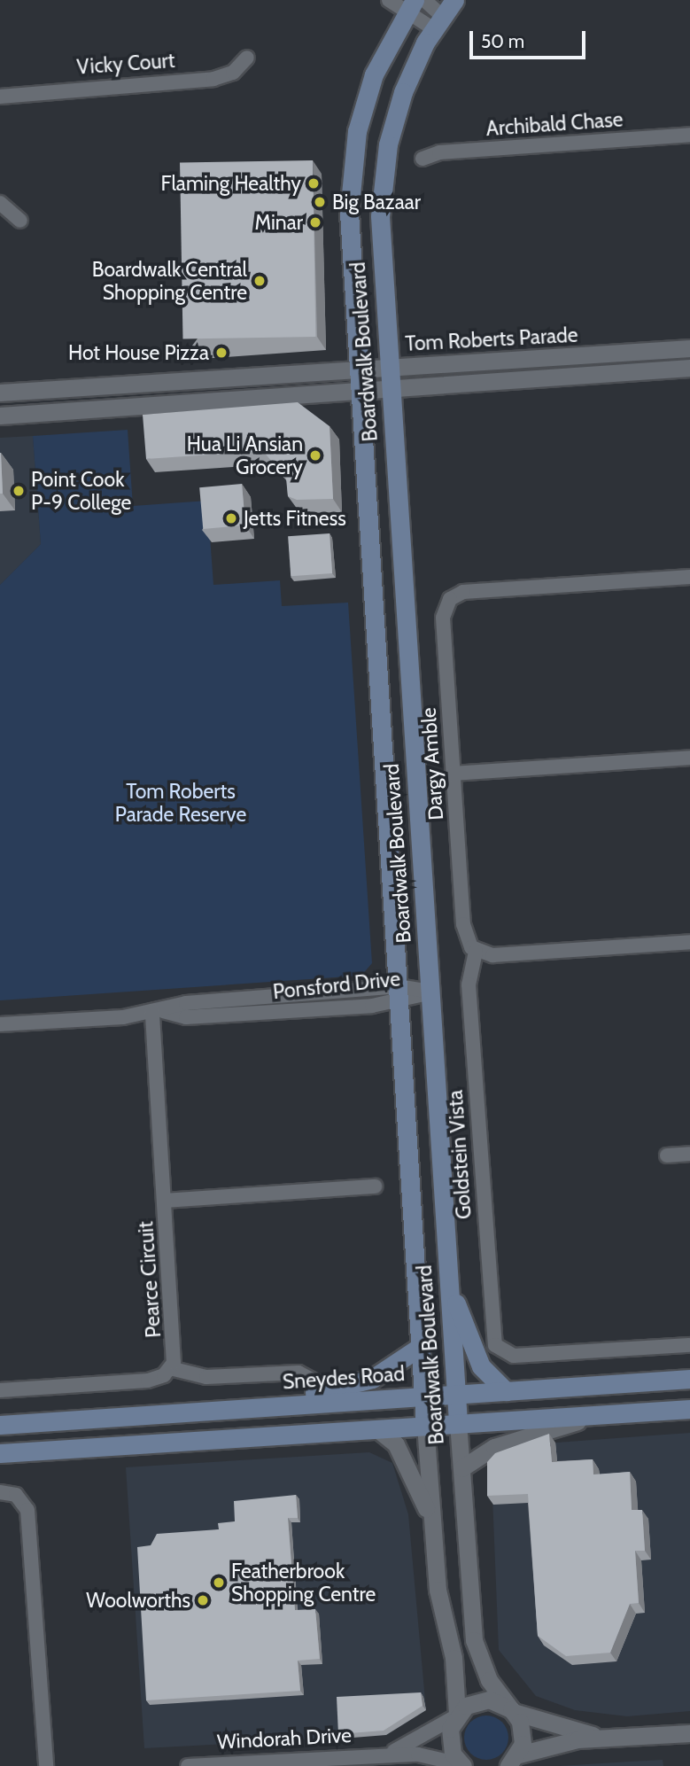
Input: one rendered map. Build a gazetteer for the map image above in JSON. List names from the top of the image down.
{
  "streets": {
    "main road": ["Boardwalk Boulevard", "Sneydes Road"],
    "street": [
      "Vicky Court",
      "Archibald Chase",
      "Tom Roberts Parade",
      "Dargy Amble",
      "Ponsford Drive",
      "Goldstein Vista",
      "Pearce Circuit",
      "Windorah Drive"
    ]
  },
  "crossings": [
    ["Tom Roberts Parade", "Boardwalk Boulevard"],
    ["Boardwalk Boulevard", "Ponsford Drive"],
    ["Boardwalk Boulevard", "Sneydes Road"],
    ["Boardwalk Boulevard", "Windorah Drive"],
    ["Dargy Amble", "Goldstein Vista"],
    ["Ponsford Drive", "Pearce Circuit"]
  ],
  "parks": ["Tom Roberts Parade Reserve"],
  "places": [
    "Flaming Healthy",
    "Big Bazaar",
    "Minar",
    "Boardwalk Central Shopping Centre",
    "Hot House Pizza",
    "Hua Li Ansian Grocery",
    "Point Cook P-9 College",
    "Jetts Fitness",
    "Featherbrook Shopping Centre",
    "Woolworths"
  ],
  "scale_bar": "50 m"
}
